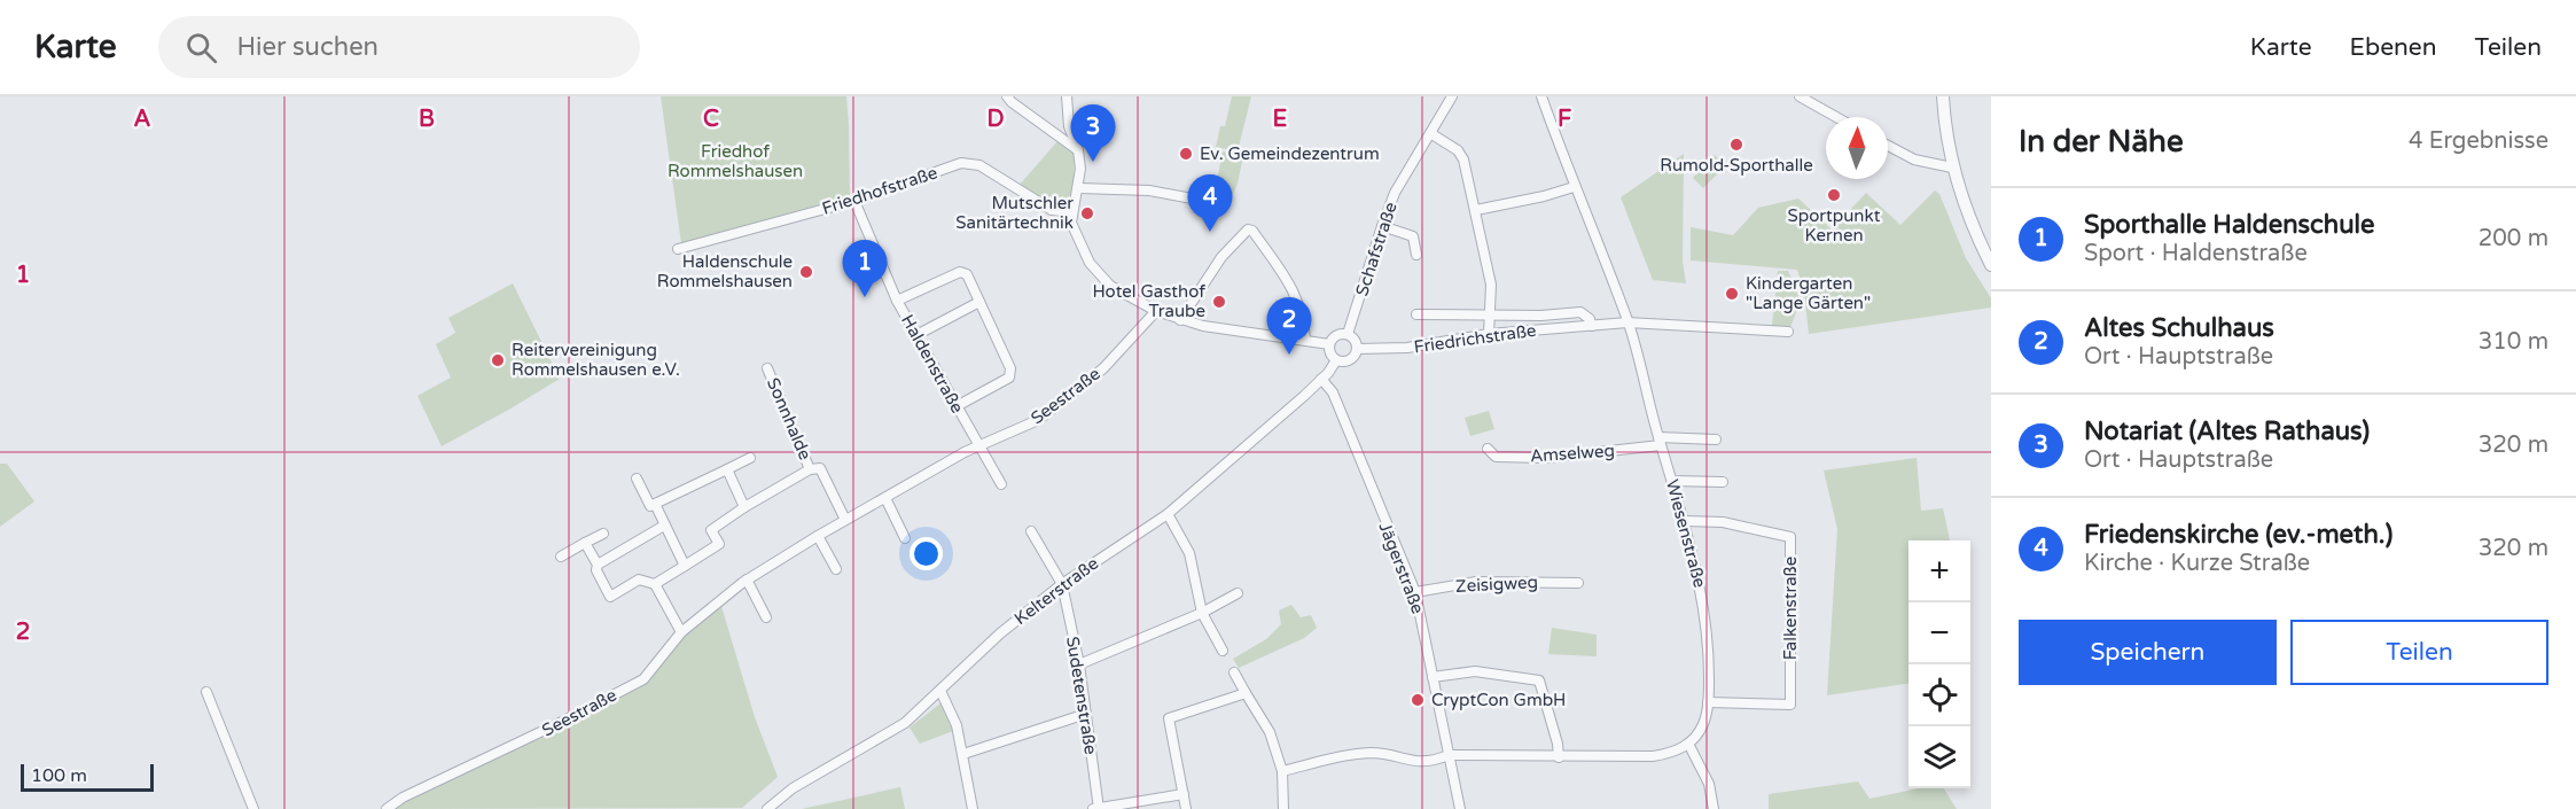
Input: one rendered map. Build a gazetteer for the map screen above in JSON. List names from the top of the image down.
{
  "streets": {
    "street": [
      "Friedhofstraße",
      "Schafstraße",
      "Friedrichstraße",
      "Haldenstraße",
      "Seestraße",
      "Sonnhalde",
      "Amselweg",
      "Wiesenstraße",
      "Jägerstraße",
      "Zeisigweg",
      "Kelterstraße",
      "Falkenstraße",
      "Sudetenstraße"
    ]
  },
  "crossings": [
    ["Friedhofstraße", "Haldenstraße"],
    ["Schafstraße", "Friedrichstraße"],
    ["Schafstraße", "Kelterstraße"],
    ["Friedrichstraße", "Wiesenstraße"],
    ["Friedrichstraße", "Kelterstraße"],
    ["Haldenstraße", "Seestraße"],
    ["Seestraße", "Sonnhalde"],
    ["Amselweg", "Wiesenstraße"],
    ["Wiesenstraße", "Falkenstraße"],
    ["Jägerstraße", "Zeisigweg"],
    ["Jägerstraße", "Kelterstraße"],
    ["Kelterstraße", "Sudetenstraße"]
  ],
  "parks": ["Friedhof Rommelshausen"],
  "places": [
    "Rumold-Sporthalle",
    "Ev. Gemeindezentrum",
    "Sportpunkt Kernen",
    "Mutschler Sanitärtechnik",
    "Haldenschule Rommelshausen",
    "Kindergarten \"Lange Gärten\"",
    "Hotel Gasthof Traube",
    "Reitervereinigung Rommelshausen e.V.",
    "CryptCon GmbH"
  ],
  "scale_bar": "100 m",
  "north": "top",
  "page": {
    "header": "Karte",
    "search": "Hier suchen",
    "nav": ["Karte", "Ebenen", "Teilen"],
    "heading": ["In der Nähe", "4 Ergebnisse"],
    "pins": [
      "3",
      "4",
      "1",
      "2"
    ],
    "list": [
      {
        "mark": "1",
        "name": "Sporthalle Haldenschule",
        "note": "Sport · Haldenstraße",
        "value": "200 m"
      },
      {
        "mark": "2",
        "name": "Altes Schulhaus",
        "note": "Ort · Hauptstraße",
        "value": "310 m"
      },
      {
        "mark": "3",
        "name": "Notariat (Altes Rathaus)",
        "note": "Ort · Hauptstraße",
        "value": "320 m"
      },
      {
        "mark": "4",
        "name": "Friedenskirche (ev.-meth.)",
        "note": "Kirche · Kurze Straße",
        "value": "320 m"
      }
    ],
    "map_buttons": ["+", "−"],
    "buttons": ["Speichern", "Teilen"],
    "scale": "100 m"
  },
  "grid": {
    "columns": [
      "A",
      "B",
      "C",
      "D",
      "E",
      "F"
    ],
    "rows": ["1", "2"]
  }
}
